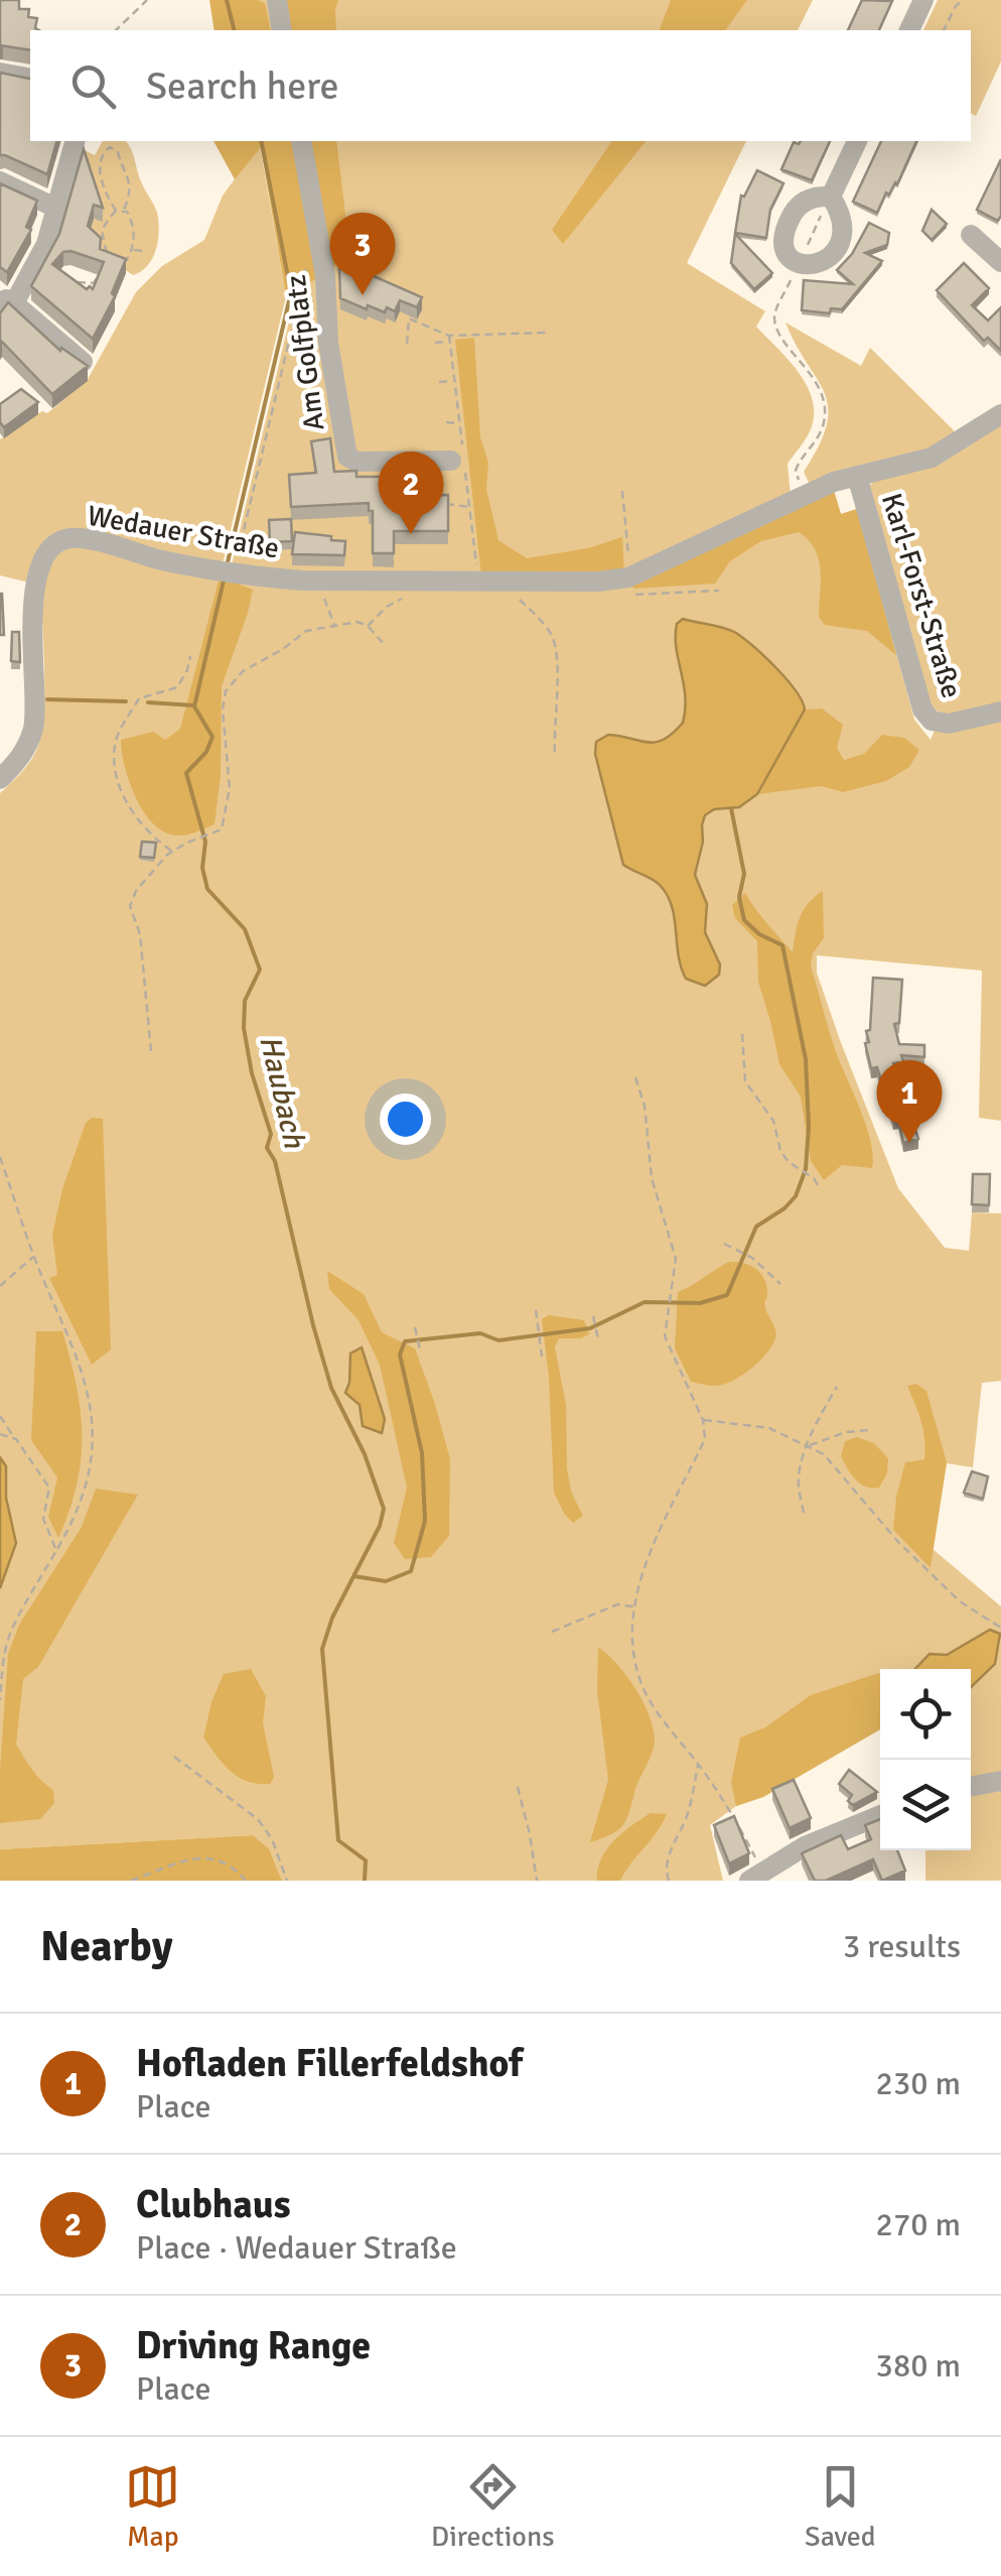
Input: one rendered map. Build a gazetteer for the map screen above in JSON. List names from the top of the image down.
{
  "streets": {
    "street": ["Am Golfplatz", "Wedauer Straße", "Karl-Forst-Straße"]
  },
  "crossings": [
    ["Wedauer Straße", "Karl-Forst-Straße"]
  ],
  "water": ["Haubach"],
  "page": {
    "search": "Search here",
    "pins": ["3", "2", "1"],
    "heading": ["Nearby", "3 results"],
    "list": [
      {
        "mark": "1",
        "name": "Hofladen Fillerfeldshof",
        "note": "Place",
        "value": "230 m"
      },
      {
        "mark": "2",
        "name": "Clubhaus",
        "note": "Place · Wedauer Straße",
        "value": "270 m"
      },
      {
        "mark": "3",
        "name": "Driving Range",
        "note": "Place",
        "value": "380 m"
      }
    ],
    "nav": ["Map", "Directions", "Saved"]
  }
}
